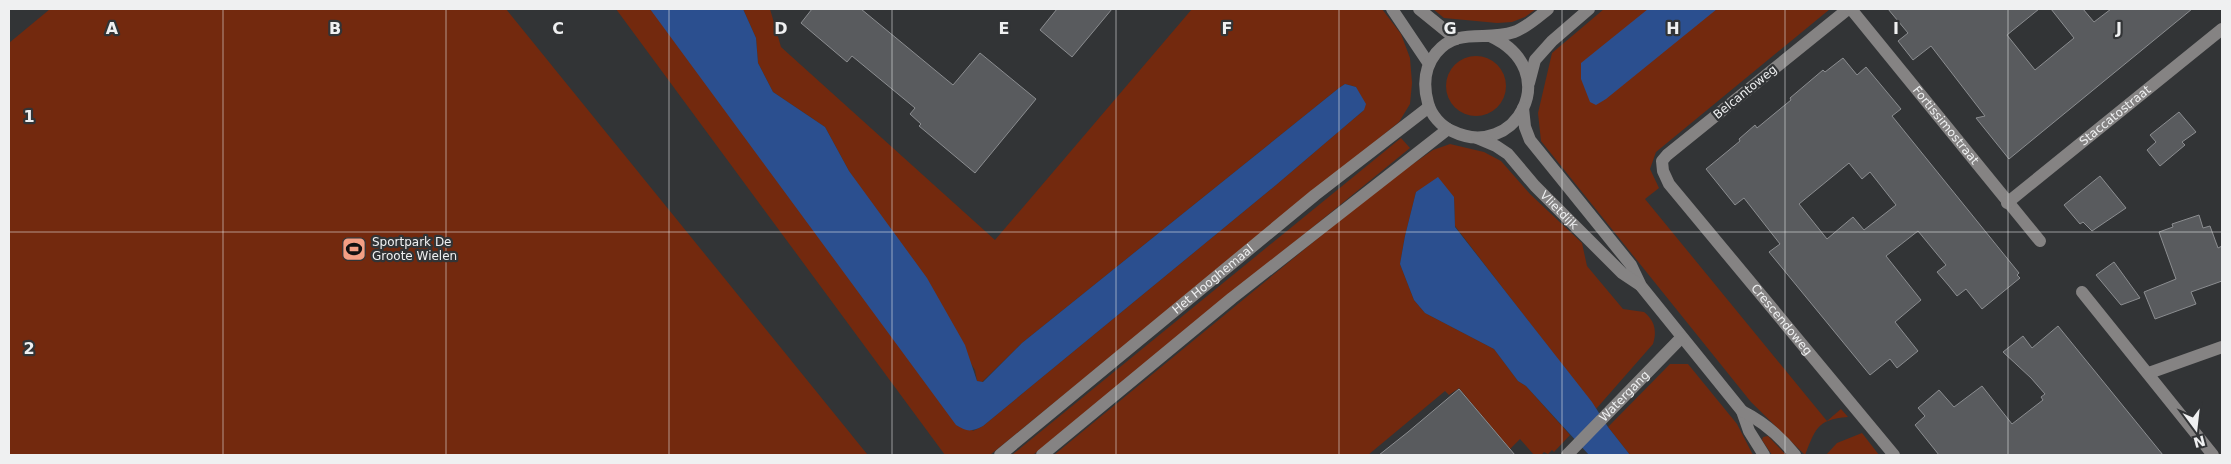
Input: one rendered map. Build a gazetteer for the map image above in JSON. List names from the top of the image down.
{
  "streets": {
    "street": [
      "Belcantoweg",
      "Staccatostraat",
      "Fortissimostraat",
      "Vlietdijk",
      "Het Hooghemaal",
      "Crescendoweg",
      "Watergang"
    ]
  },
  "crossings": [
    ["Belcantoweg", "Fortissimostraat"],
    ["Belcantoweg", "Crescendoweg"],
    ["Staccatostraat", "Fortissimostraat"],
    ["Vlietdijk", "Het Hooghemaal"],
    ["Vlietdijk", "Watergang"]
  ],
  "places": {
    "sports": ["Sportpark De Groote Wielen"]
  },
  "north": "bottom",
  "grid": {
    "columns": [
      "A",
      "B",
      "C",
      "D",
      "E",
      "F",
      "G",
      "H",
      "I",
      "J"
    ],
    "rows": ["1", "2"]
  }
}
